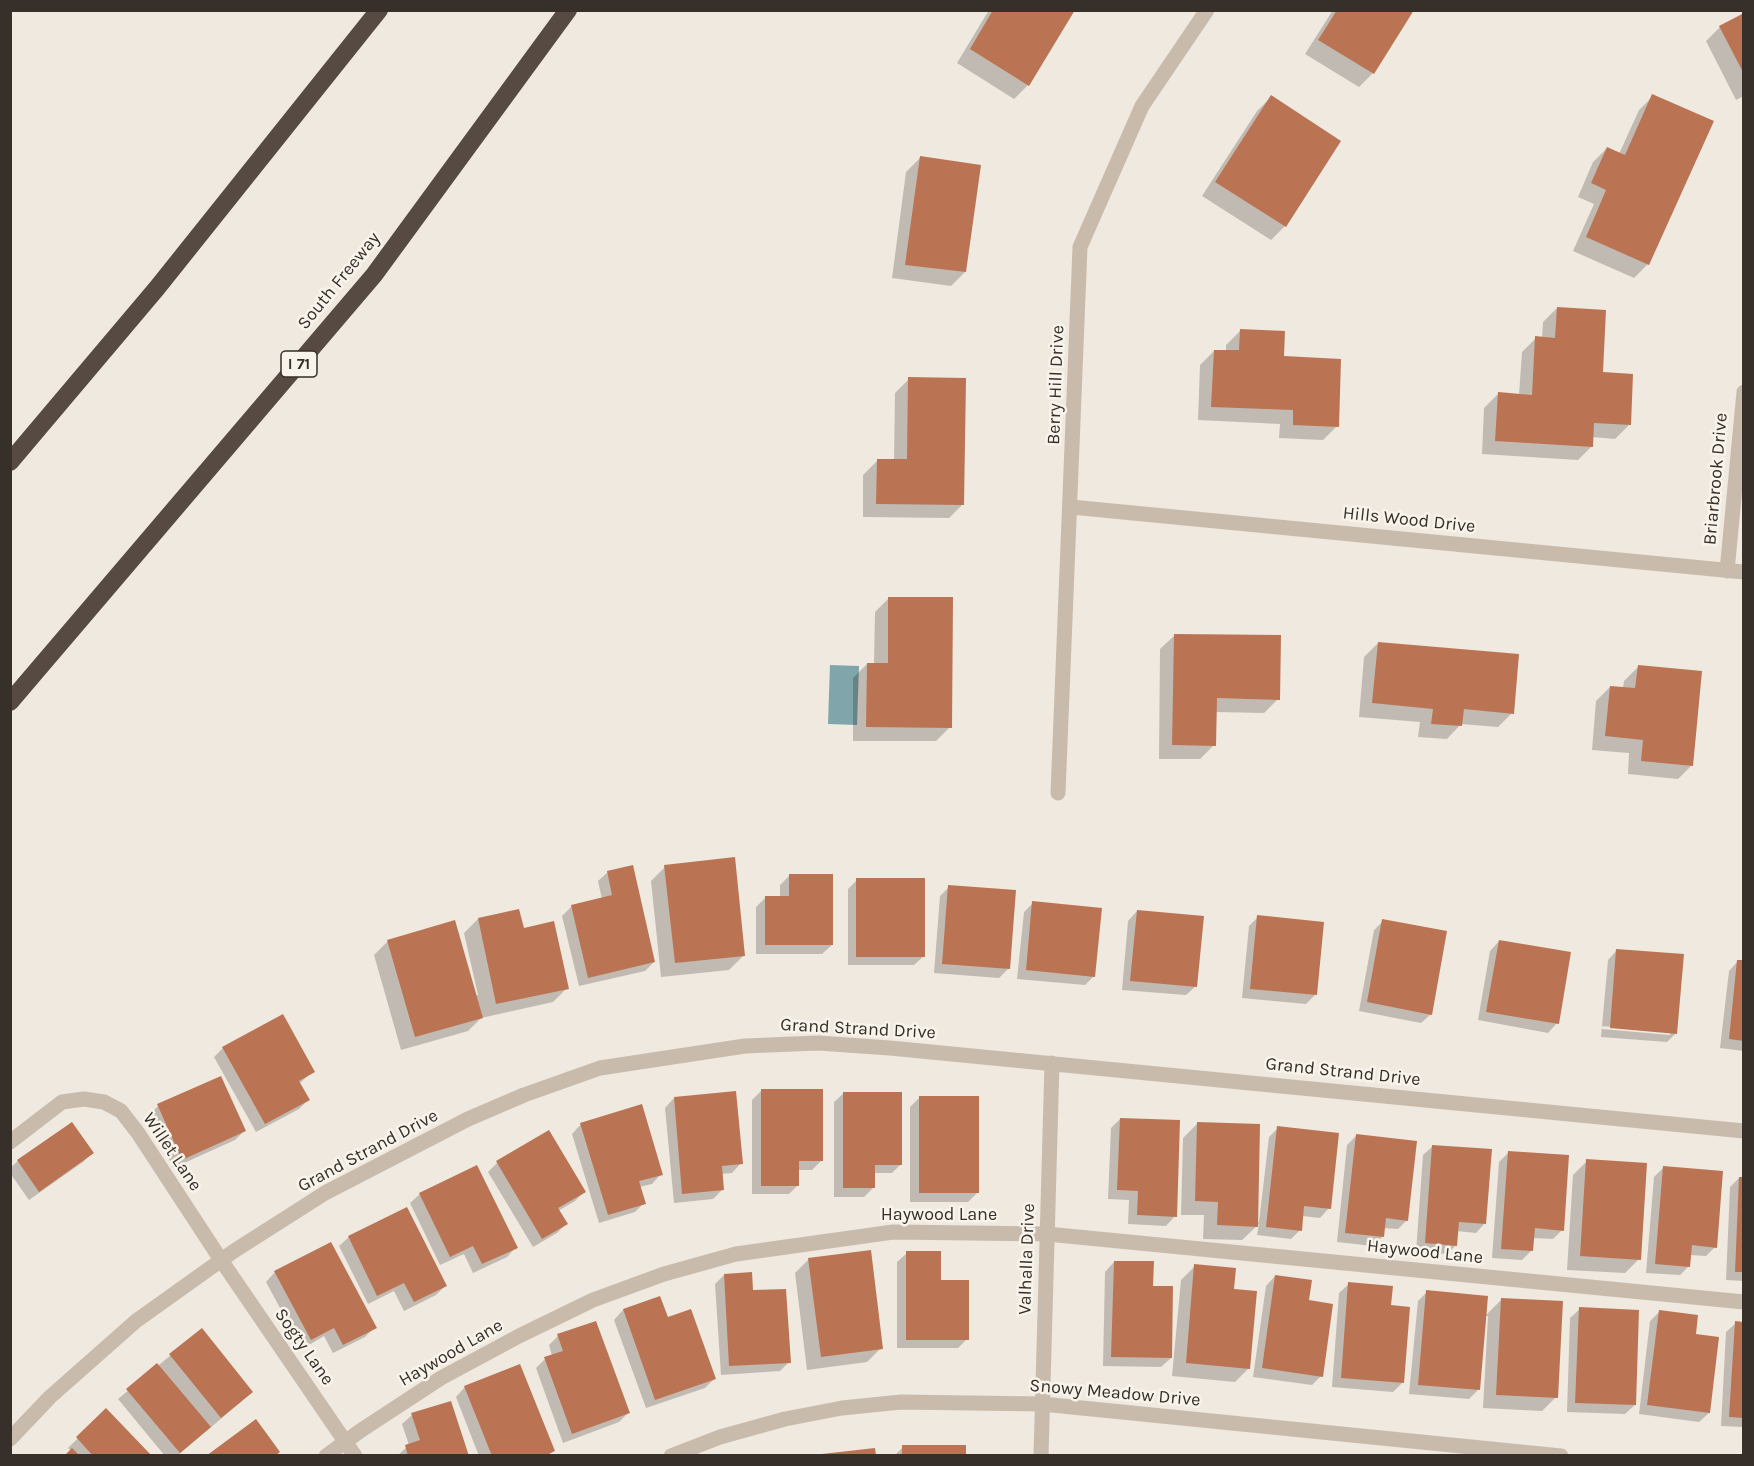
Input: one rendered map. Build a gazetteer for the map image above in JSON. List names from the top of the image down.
{
  "streets": {
    "highway": ["South Freeway", "I 71"],
    "street": [
      "Berry Hill Drive",
      "Briarbrook Drive",
      "Hills Wood Drive",
      "Grand Strand Drive",
      "Willet Lane",
      "Haywood Lane",
      "Valhalla Drive",
      "Sogty Lane",
      "Snowy Meadow Drive"
    ]
  },
  "crossings": [
    ["Berry Hill Drive", "Hills Wood Drive"],
    ["Briarbrook Drive", "Hills Wood Drive"],
    ["Grand Strand Drive", "Willet Lane"],
    ["Grand Strand Drive", "Valhalla Drive"],
    ["Grand Strand Drive", "Sogty Lane"],
    ["Willet Lane", "Sogty Lane"],
    ["Haywood Lane", "Valhalla Drive"],
    ["Haywood Lane", "Sogty Lane"],
    ["Valhalla Drive", "Snowy Meadow Drive"]
  ]
}
